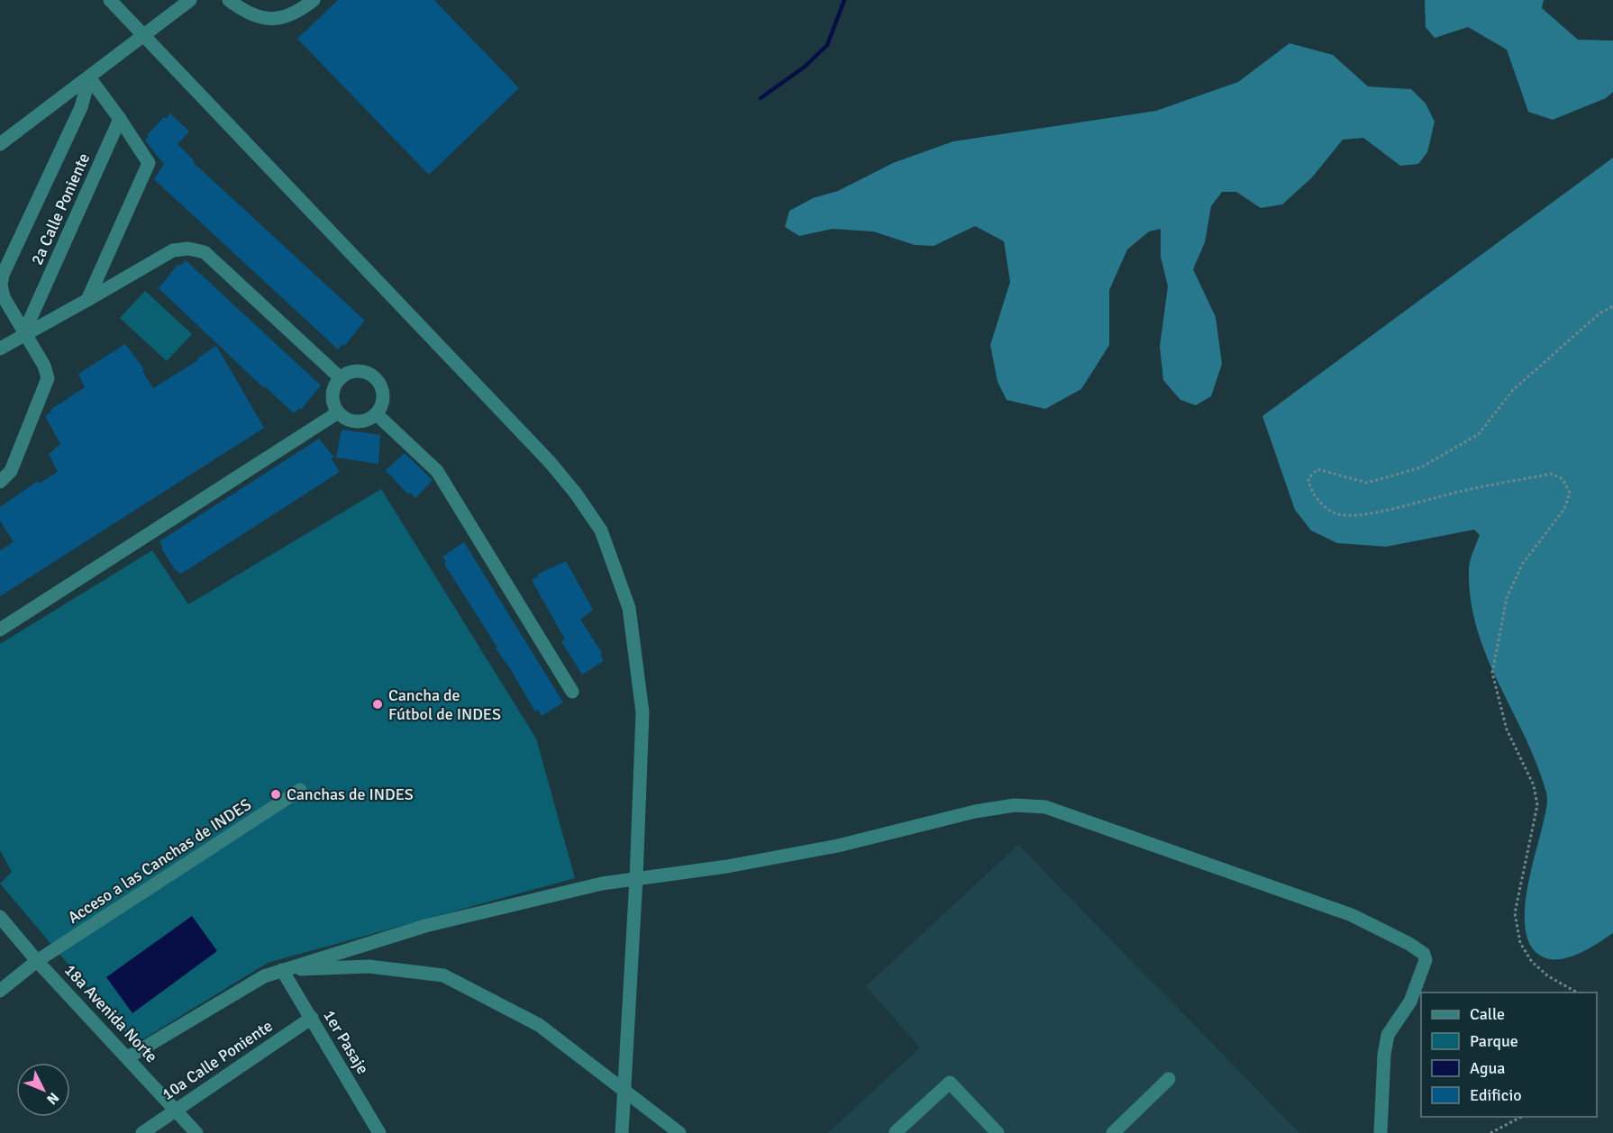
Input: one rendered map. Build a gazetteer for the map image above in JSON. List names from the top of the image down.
{
  "streets": {
    "street": [
      "2a Calle Poniente",
      "Acceso a las Canchas de INDES",
      "18a Avenida Norte",
      "1er Pasaje",
      "10a Calle Poniente"
    ]
  },
  "crossings": [
    ["Acceso a las Canchas de INDES", "18a Avenida Norte"],
    ["18a Avenida Norte", "10a Calle Poniente"],
    ["1er Pasaje", "10a Calle Poniente"]
  ],
  "places": ["Cancha de Fútbol de INDES", "Canchas de INDES"],
  "legend": [
    "Calle",
    "Parque",
    "Agua",
    "Edificio"
  ],
  "north": "bottom right"
}
